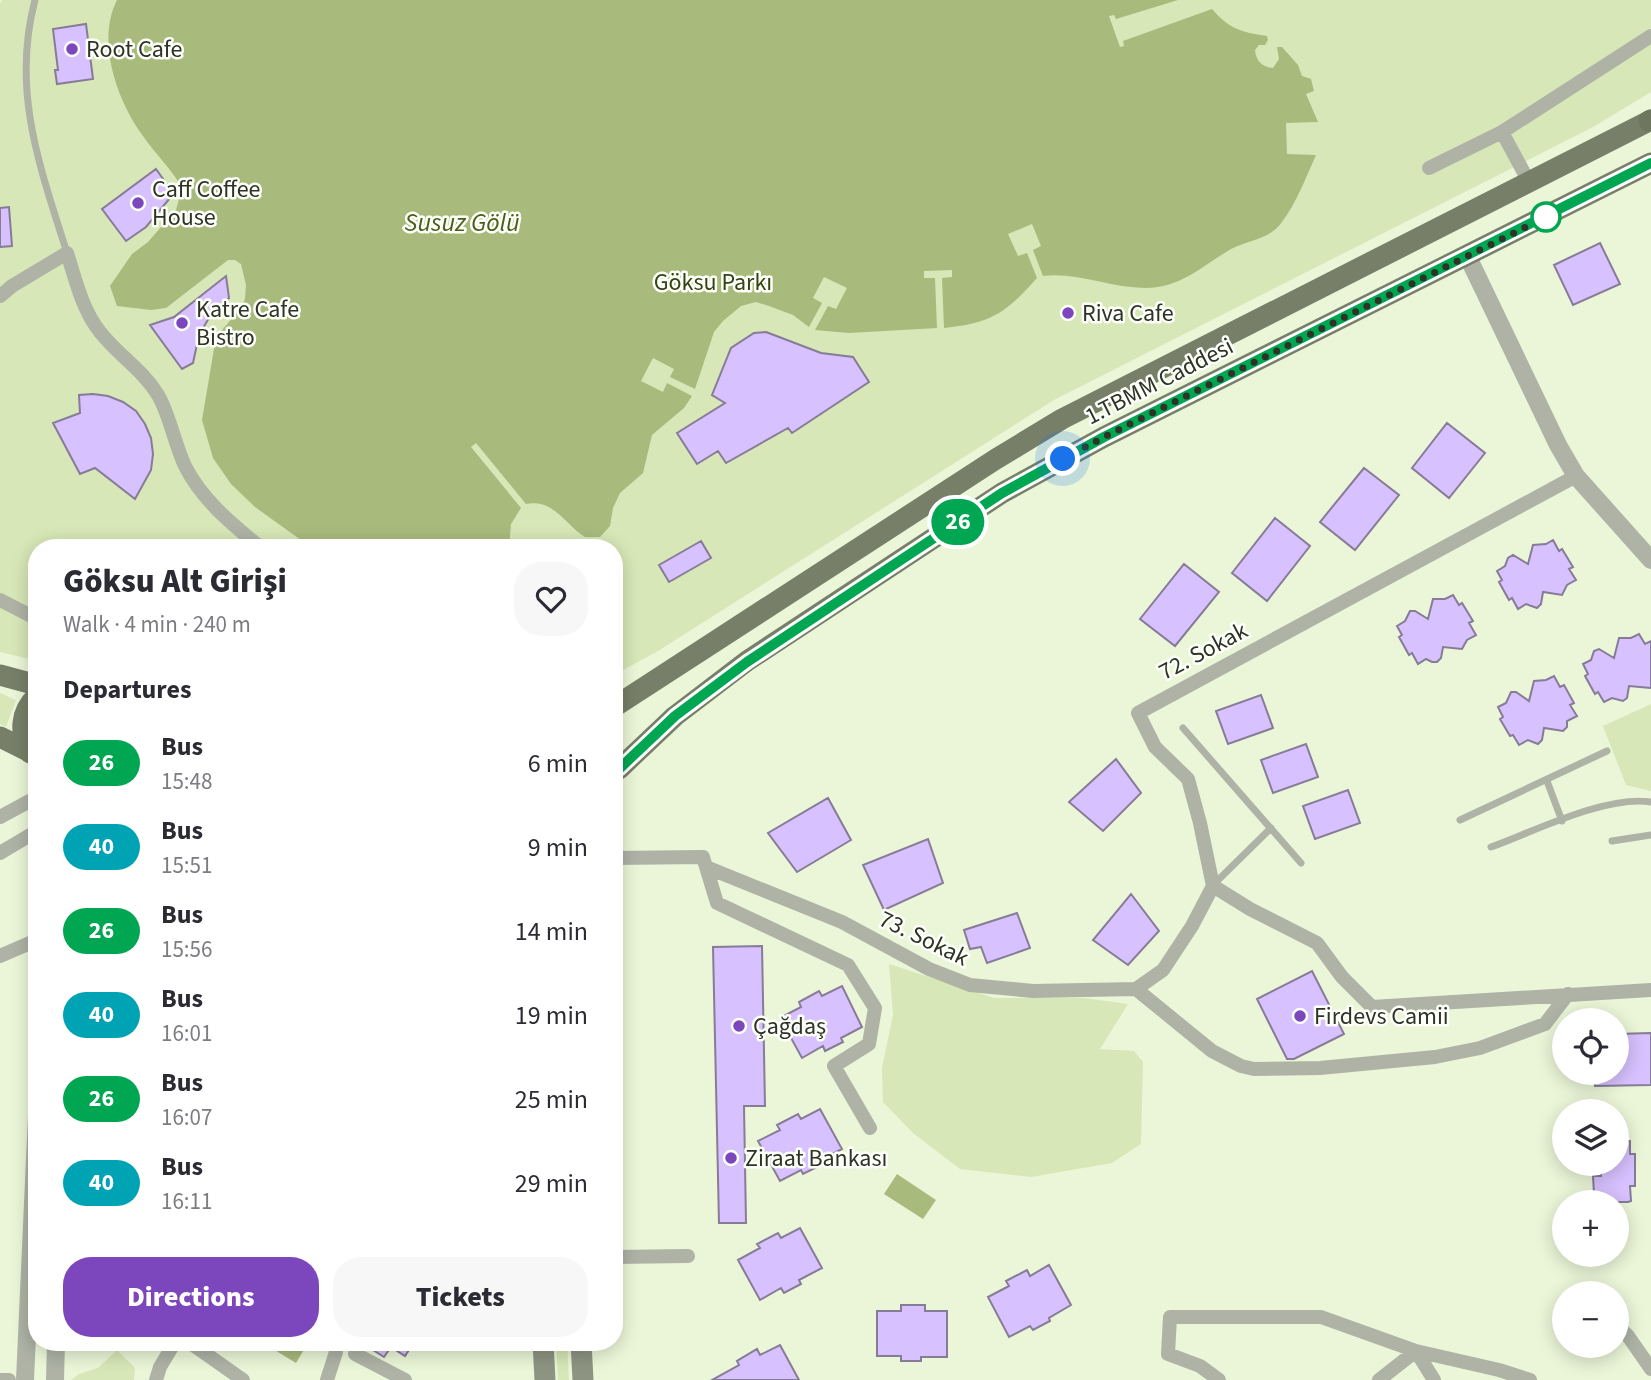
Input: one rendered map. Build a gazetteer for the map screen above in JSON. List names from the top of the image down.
{
  "streets": {
    "main road": ["1.TBMM Caddesi"],
    "street": ["72. Sokak", "73. Sokak"]
  },
  "water": ["Susuz Gölü"],
  "parks": ["Göksu Parkı"],
  "places": [
    "Root Cafe",
    "Caff Coffee House",
    "Riva Cafe",
    "Katre Cafe Bistro",
    "Firdevs Camii",
    "Çağdaş",
    "Ziraat Bankası"
  ],
  "lines": ["bus line 26"],
  "page": {
    "on_map": "26",
    "heading": [
      ["Göksu Alt Girişi", "Walk · 4 min · 240 m"],
      "Departures"
    ],
    "list": [
      {
        "mark": "26",
        "name": "Bus",
        "note": "15:48",
        "value": "6 min"
      },
      {
        "mark": "40",
        "name": "Bus",
        "note": "15:51",
        "value": "9 min"
      },
      {
        "mark": "26",
        "name": "Bus",
        "note": "15:56",
        "value": "14 min"
      },
      {
        "mark": "40",
        "name": "Bus",
        "note": "16:01",
        "value": "19 min"
      },
      {
        "mark": "26",
        "name": "Bus",
        "note": "16:07",
        "value": "25 min"
      },
      {
        "mark": "40",
        "name": "Bus",
        "note": "16:11",
        "value": "29 min"
      }
    ],
    "map_buttons": ["+", "−"],
    "buttons": ["Directions", "Tickets"]
  }
}
